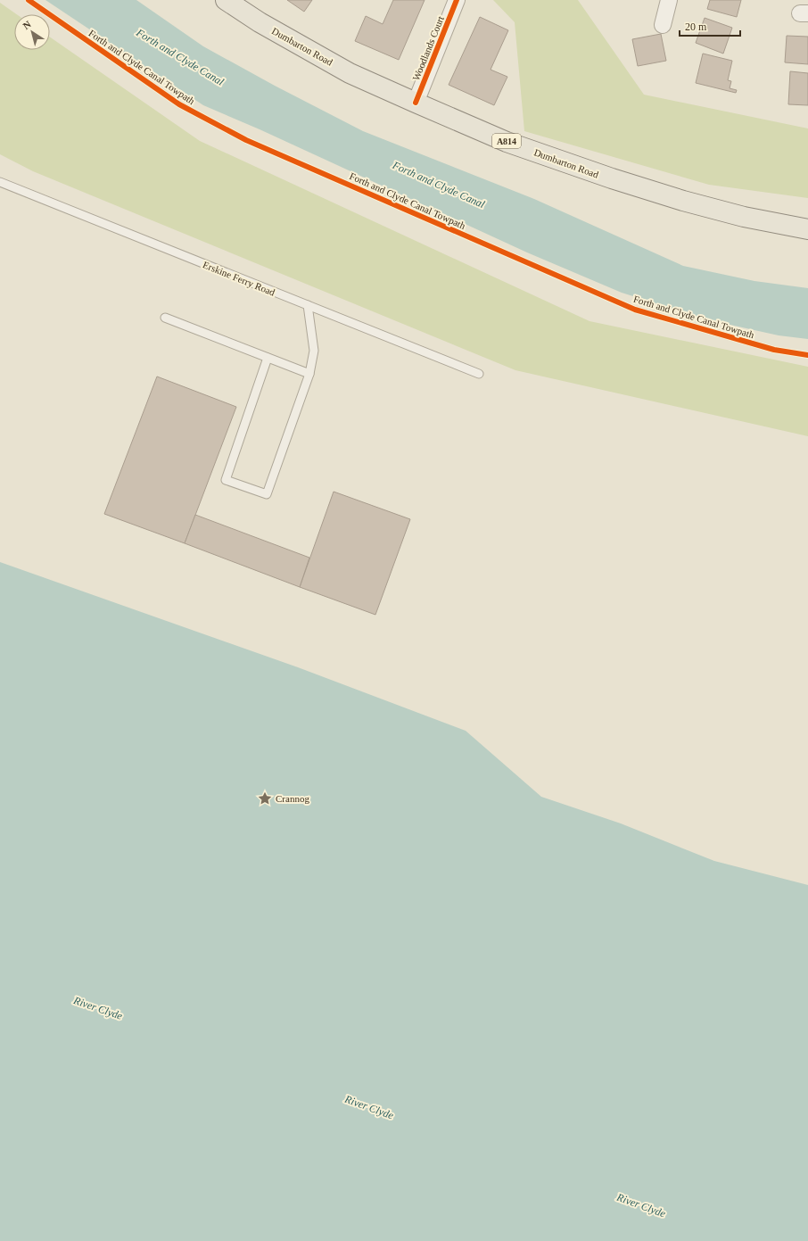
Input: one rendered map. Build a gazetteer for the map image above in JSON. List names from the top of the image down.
{
  "streets": {
    "main road": ["Dumbarton Road", "A814"],
    "street": ["Woodlands Court"],
    "lane": ["Erskine Ferry Road"],
    "cycle path": ["Forth and Clyde Canal Towpath"]
  },
  "crossings": [
    ["Dumbarton Road", "Woodlands Court"]
  ],
  "water": ["Forth and Clyde Canal", "River Clyde"],
  "places": {
    "place": ["Crannog"]
  },
  "scale_bar": "20 m",
  "north": "top left"
}
